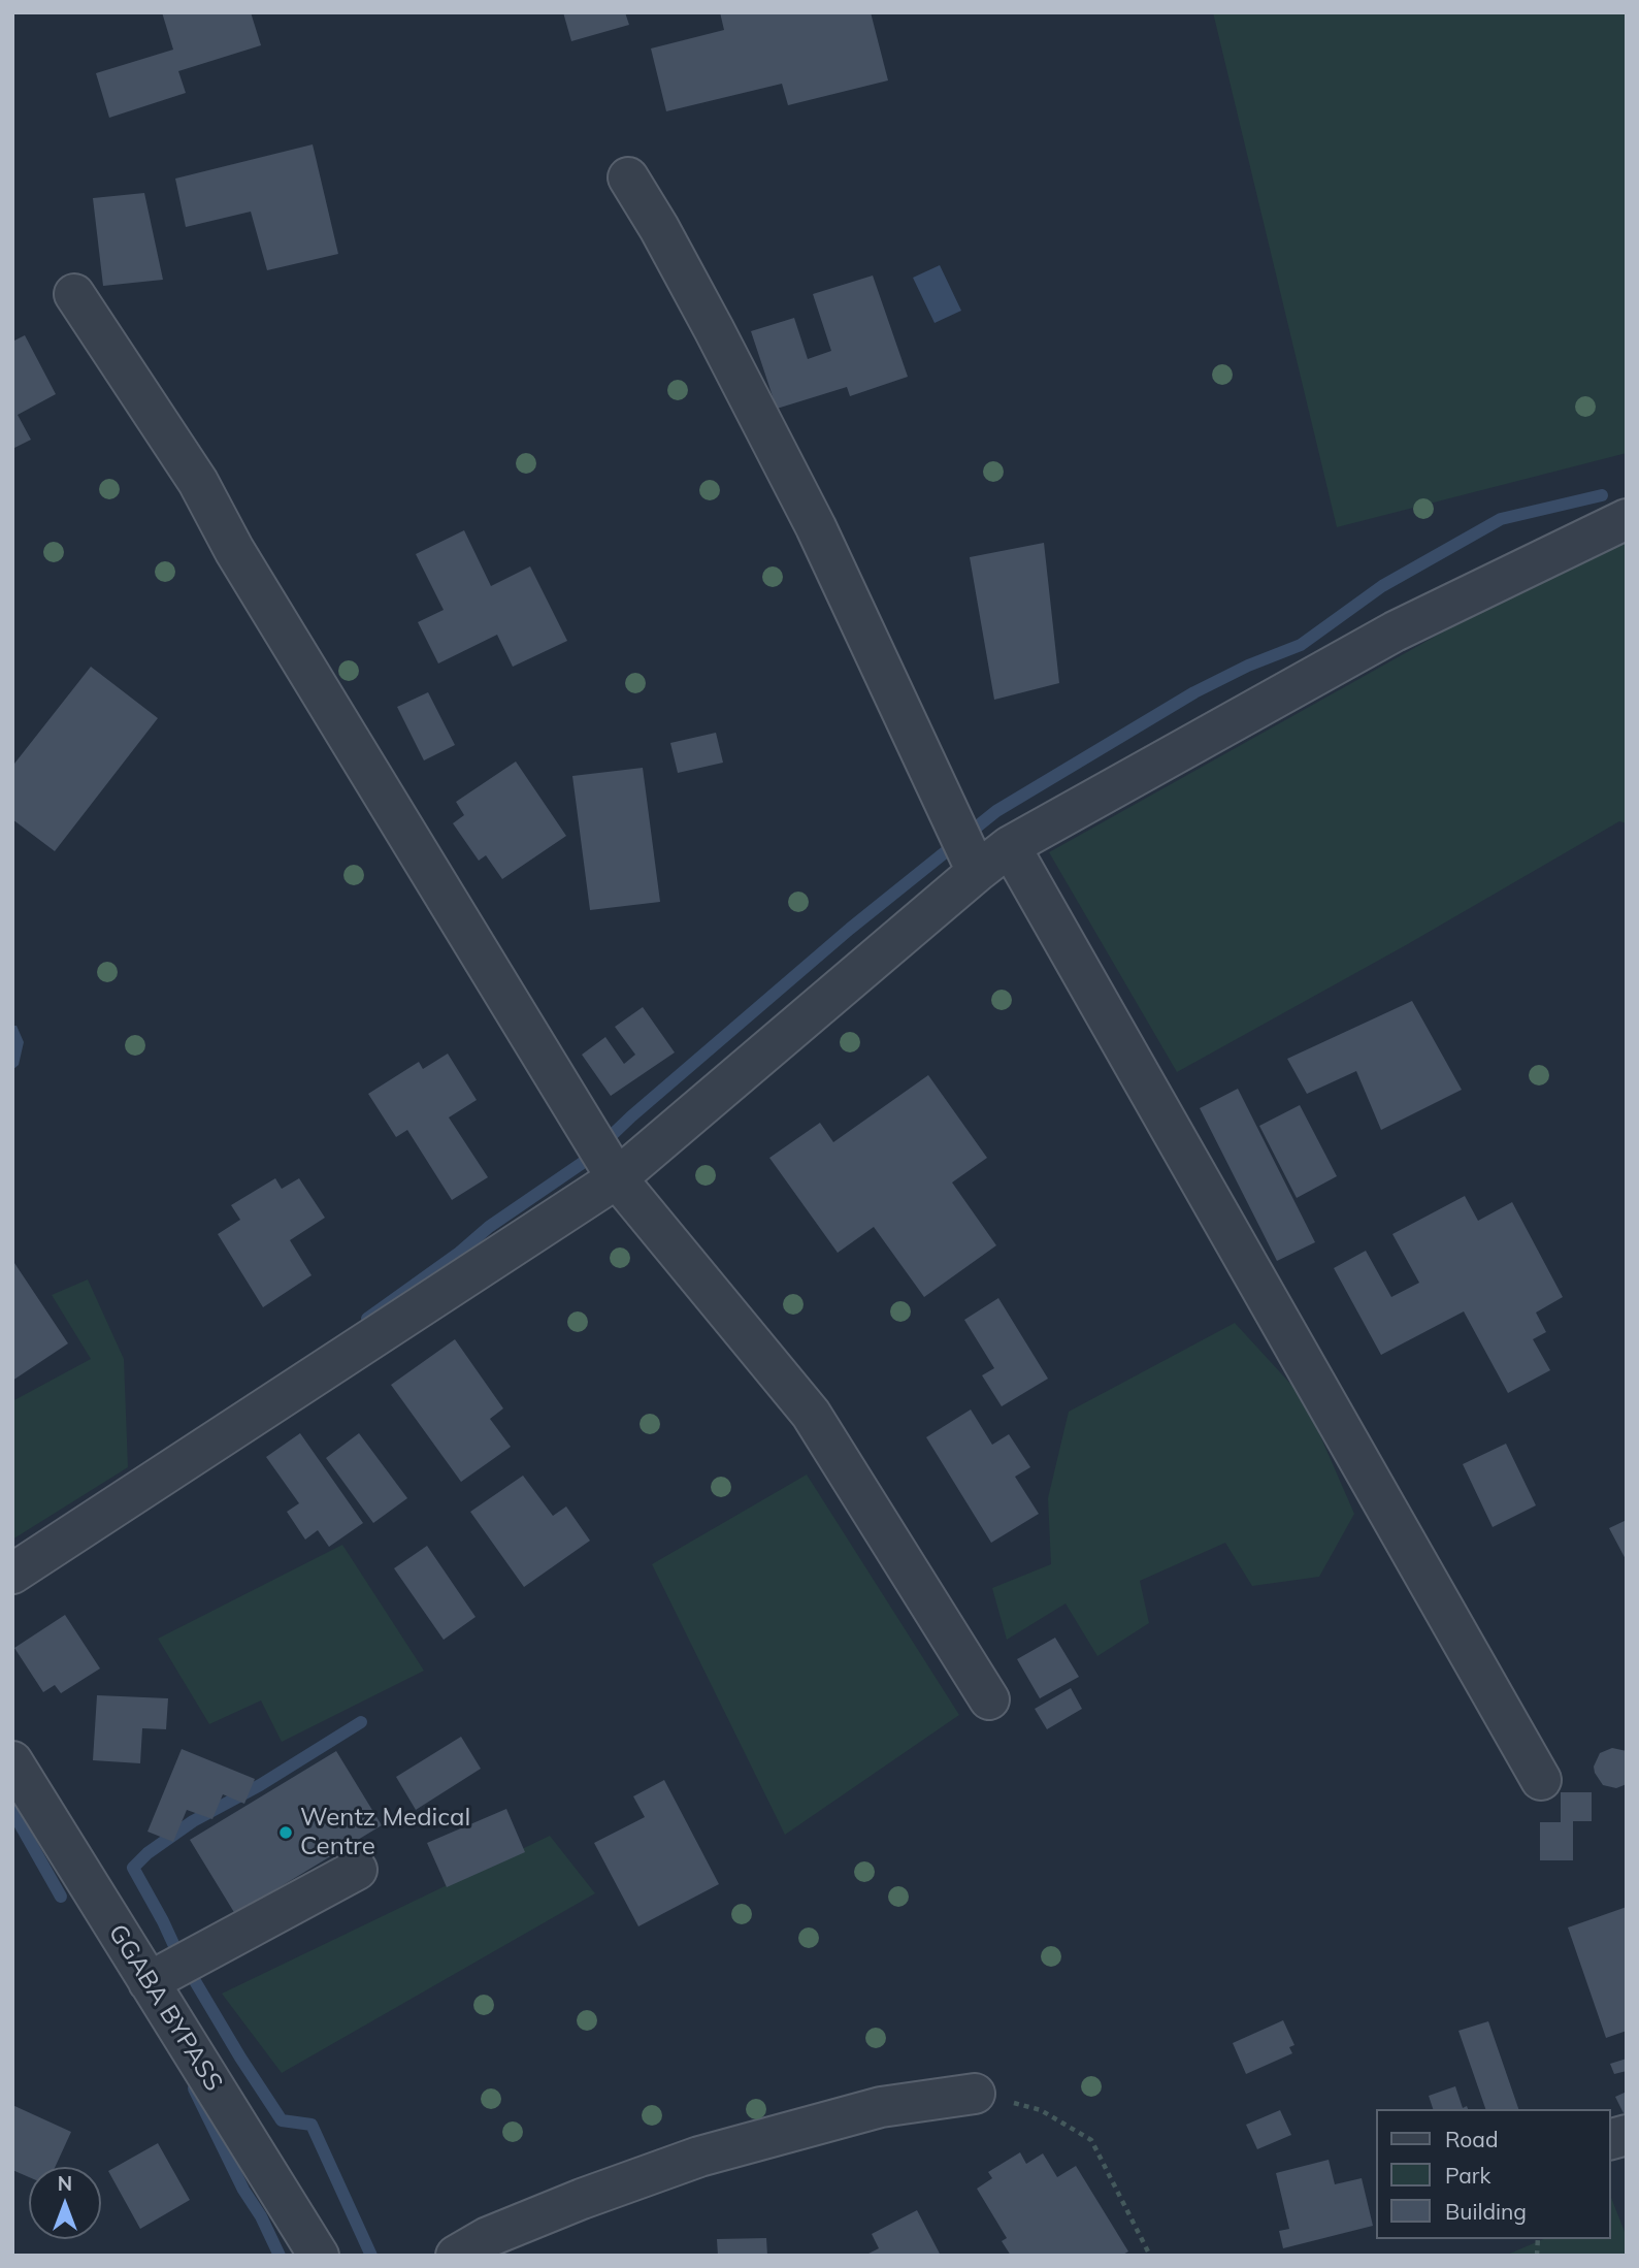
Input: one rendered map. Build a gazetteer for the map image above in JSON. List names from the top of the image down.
{
  "streets": {
    "street": ["GGABA BYPASS"]
  },
  "places": ["Wentz Medical Centre"],
  "legend": ["Road", "Park", "Building"],
  "north": "top"
}
